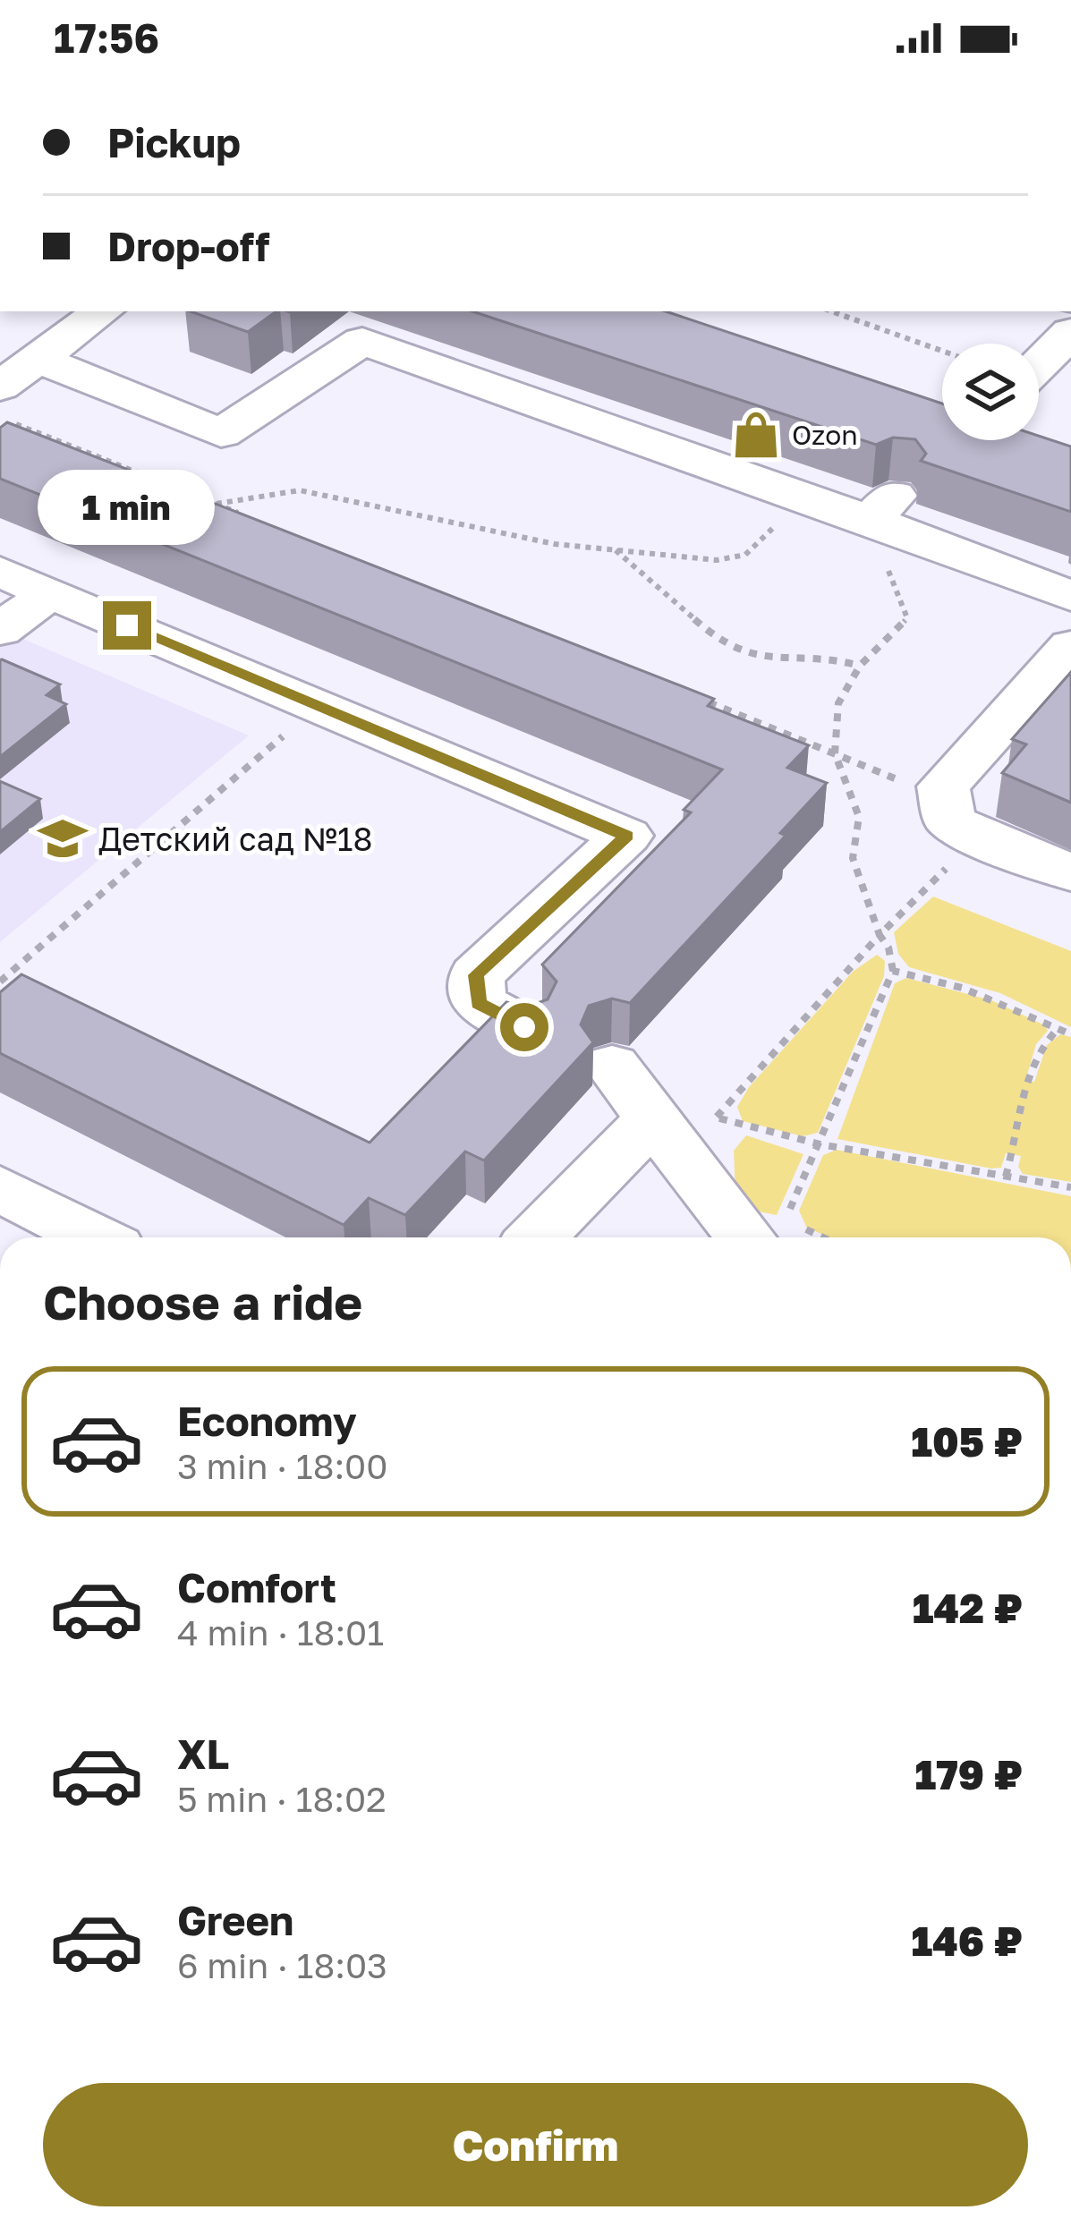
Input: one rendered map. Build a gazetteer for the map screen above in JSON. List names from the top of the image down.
{
  "places": {
    "shop": ["Ozon"],
    "school or university": ["Детский сад №18"]
  },
  "page": {
    "status": "17:56",
    "banner": ["Pickup", "Drop-off"],
    "bubble": "1 min",
    "heading": "Choose a ride",
    "list": [
      {
        "name": "Economy",
        "note": "3 min · 18:00",
        "value": "105 ₽"
      },
      {
        "name": "Comfort",
        "note": "4 min · 18:01",
        "value": "142 ₽"
      },
      {
        "name": "XL",
        "note": "5 min · 18:02",
        "value": "179 ₽"
      },
      {
        "name": "Green",
        "note": "6 min · 18:03",
        "value": "146 ₽"
      }
    ],
    "buttons": "Confirm"
  }
}
